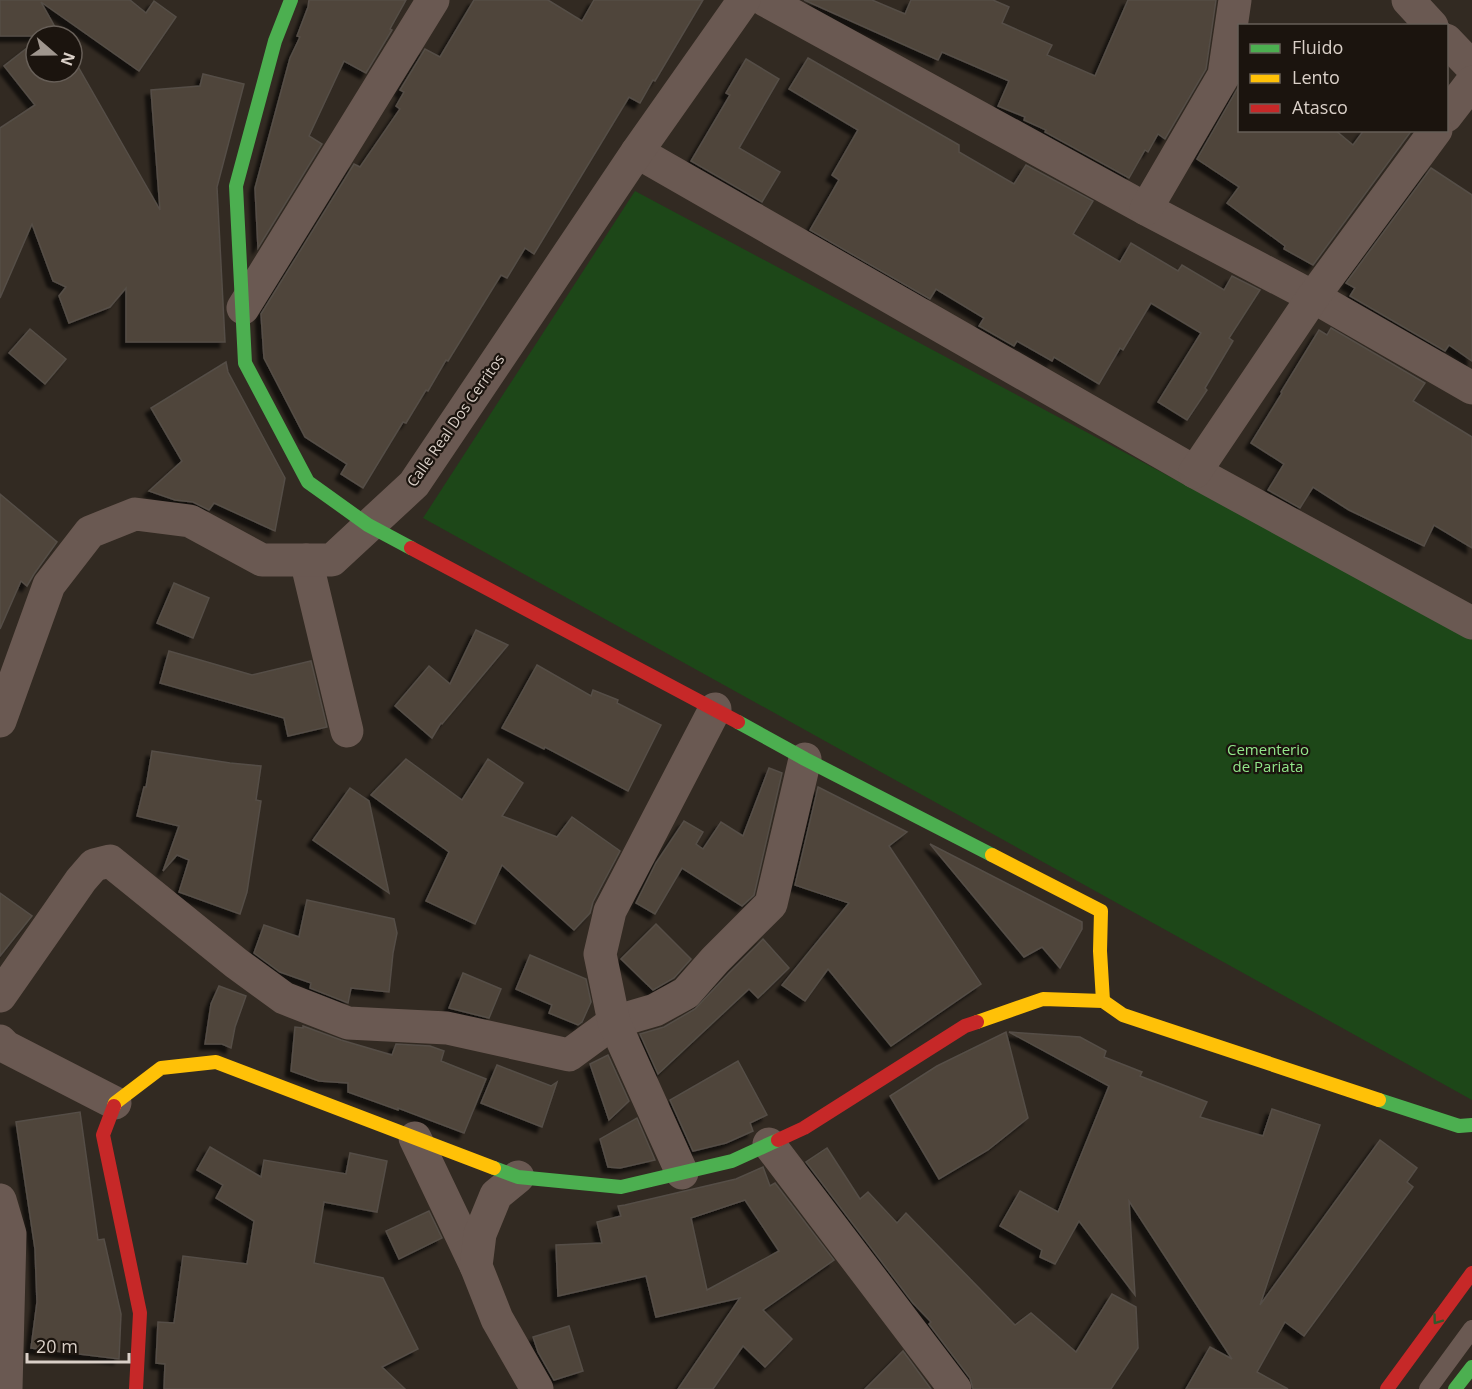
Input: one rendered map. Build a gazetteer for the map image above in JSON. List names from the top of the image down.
{
  "streets": {
    "street": ["Calle Real Dos Cerritos"]
  },
  "parks": ["Cementerio de Pariata"],
  "legend": ["Fluido", "Lento", "Atasco"],
  "scale_bar": "20 m",
  "north": "right"
}
